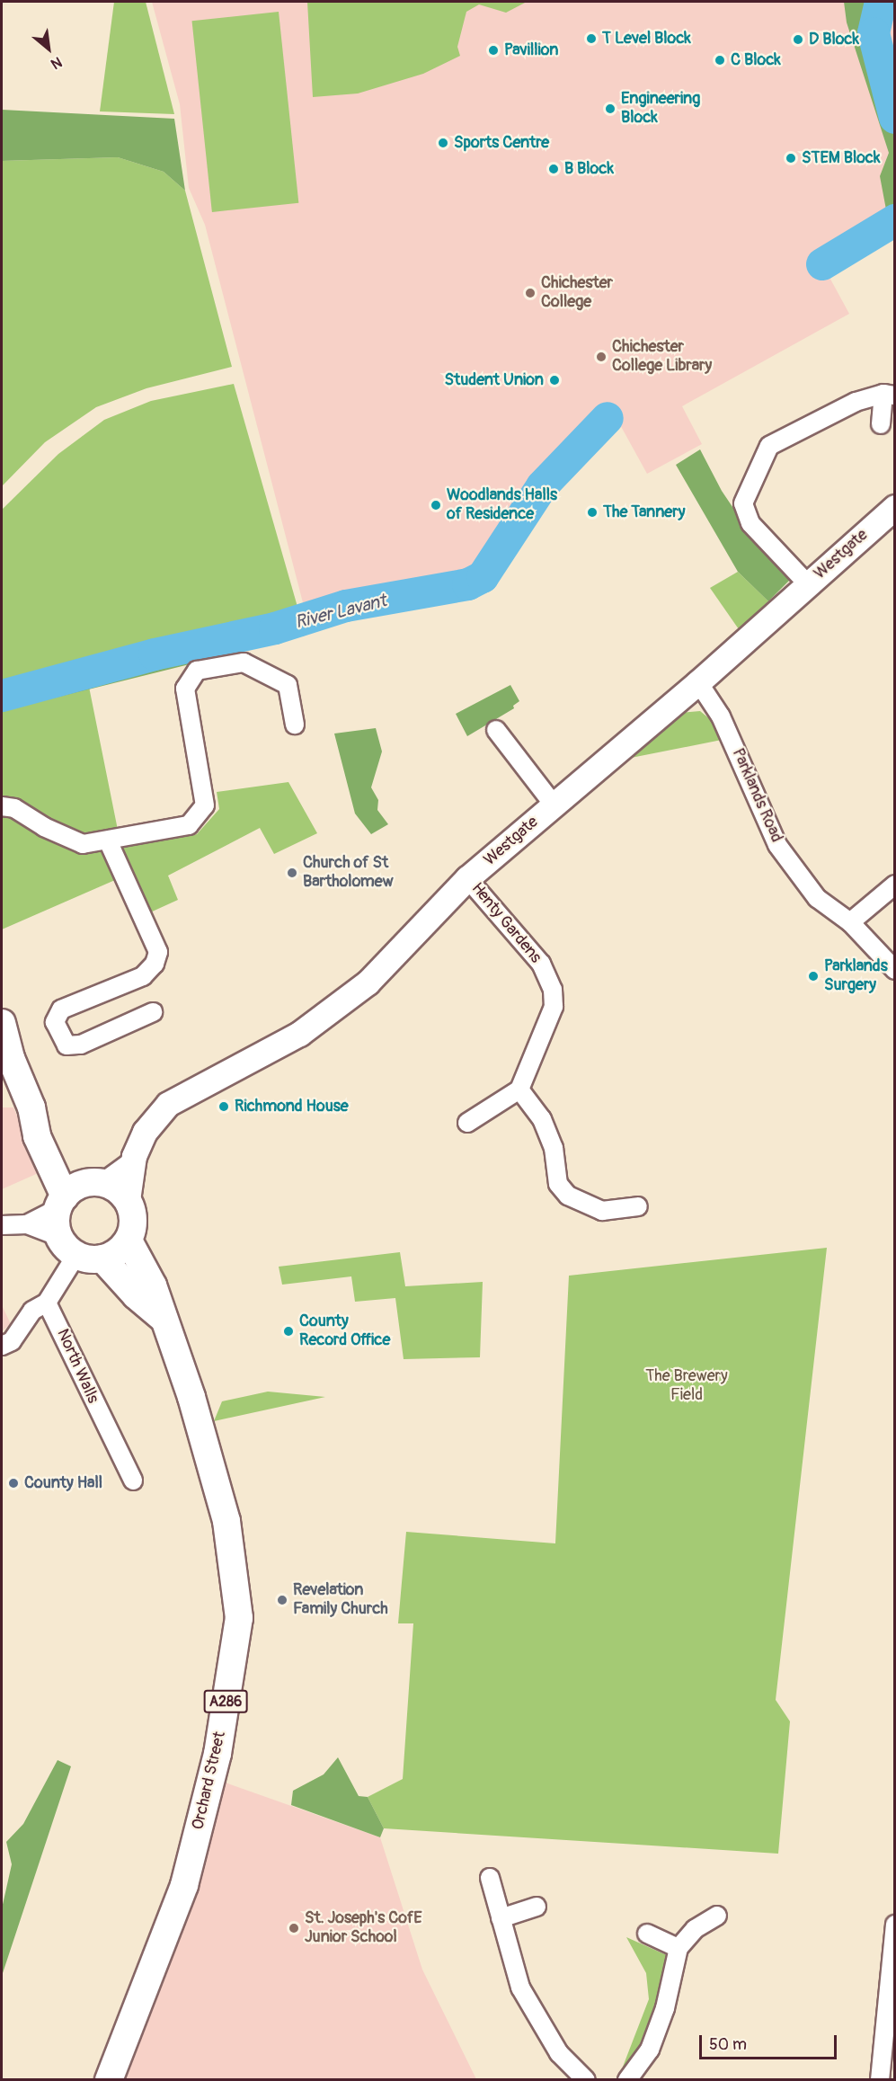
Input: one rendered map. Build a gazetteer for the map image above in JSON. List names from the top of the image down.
{
  "streets": {
    "main road": ["A286", "Orchard Street"],
    "street": [
      "Westgate",
      "Parklands Road",
      "Henty Gardens",
      "North Walls"
    ]
  },
  "crossings": [
    ["Westgate", "Parklands Road"],
    ["Westgate", "Henty Gardens"],
    ["Westgate", "Orchard Street"]
  ],
  "water": ["River Lavant"],
  "parks": ["The Brewery Field"],
  "places": [
    "T Level Block",
    "D Block",
    "Pavillion",
    "C Block",
    "Engineering Block",
    "Sports Centre",
    "STEM Block",
    "B Block",
    "Chichester College",
    "Chichester College Library",
    "Student Union",
    "Woodlands Halls of Residence",
    "The Tannery",
    "Church of St Bartholomew",
    "Parklands Surgery",
    "Richmond House",
    "County Record Office",
    "County Hall",
    "Revelation Family Church",
    "St. Joseph's CofE Junior School"
  ],
  "scale_bar": "50 m",
  "north": "bottom right"
}
